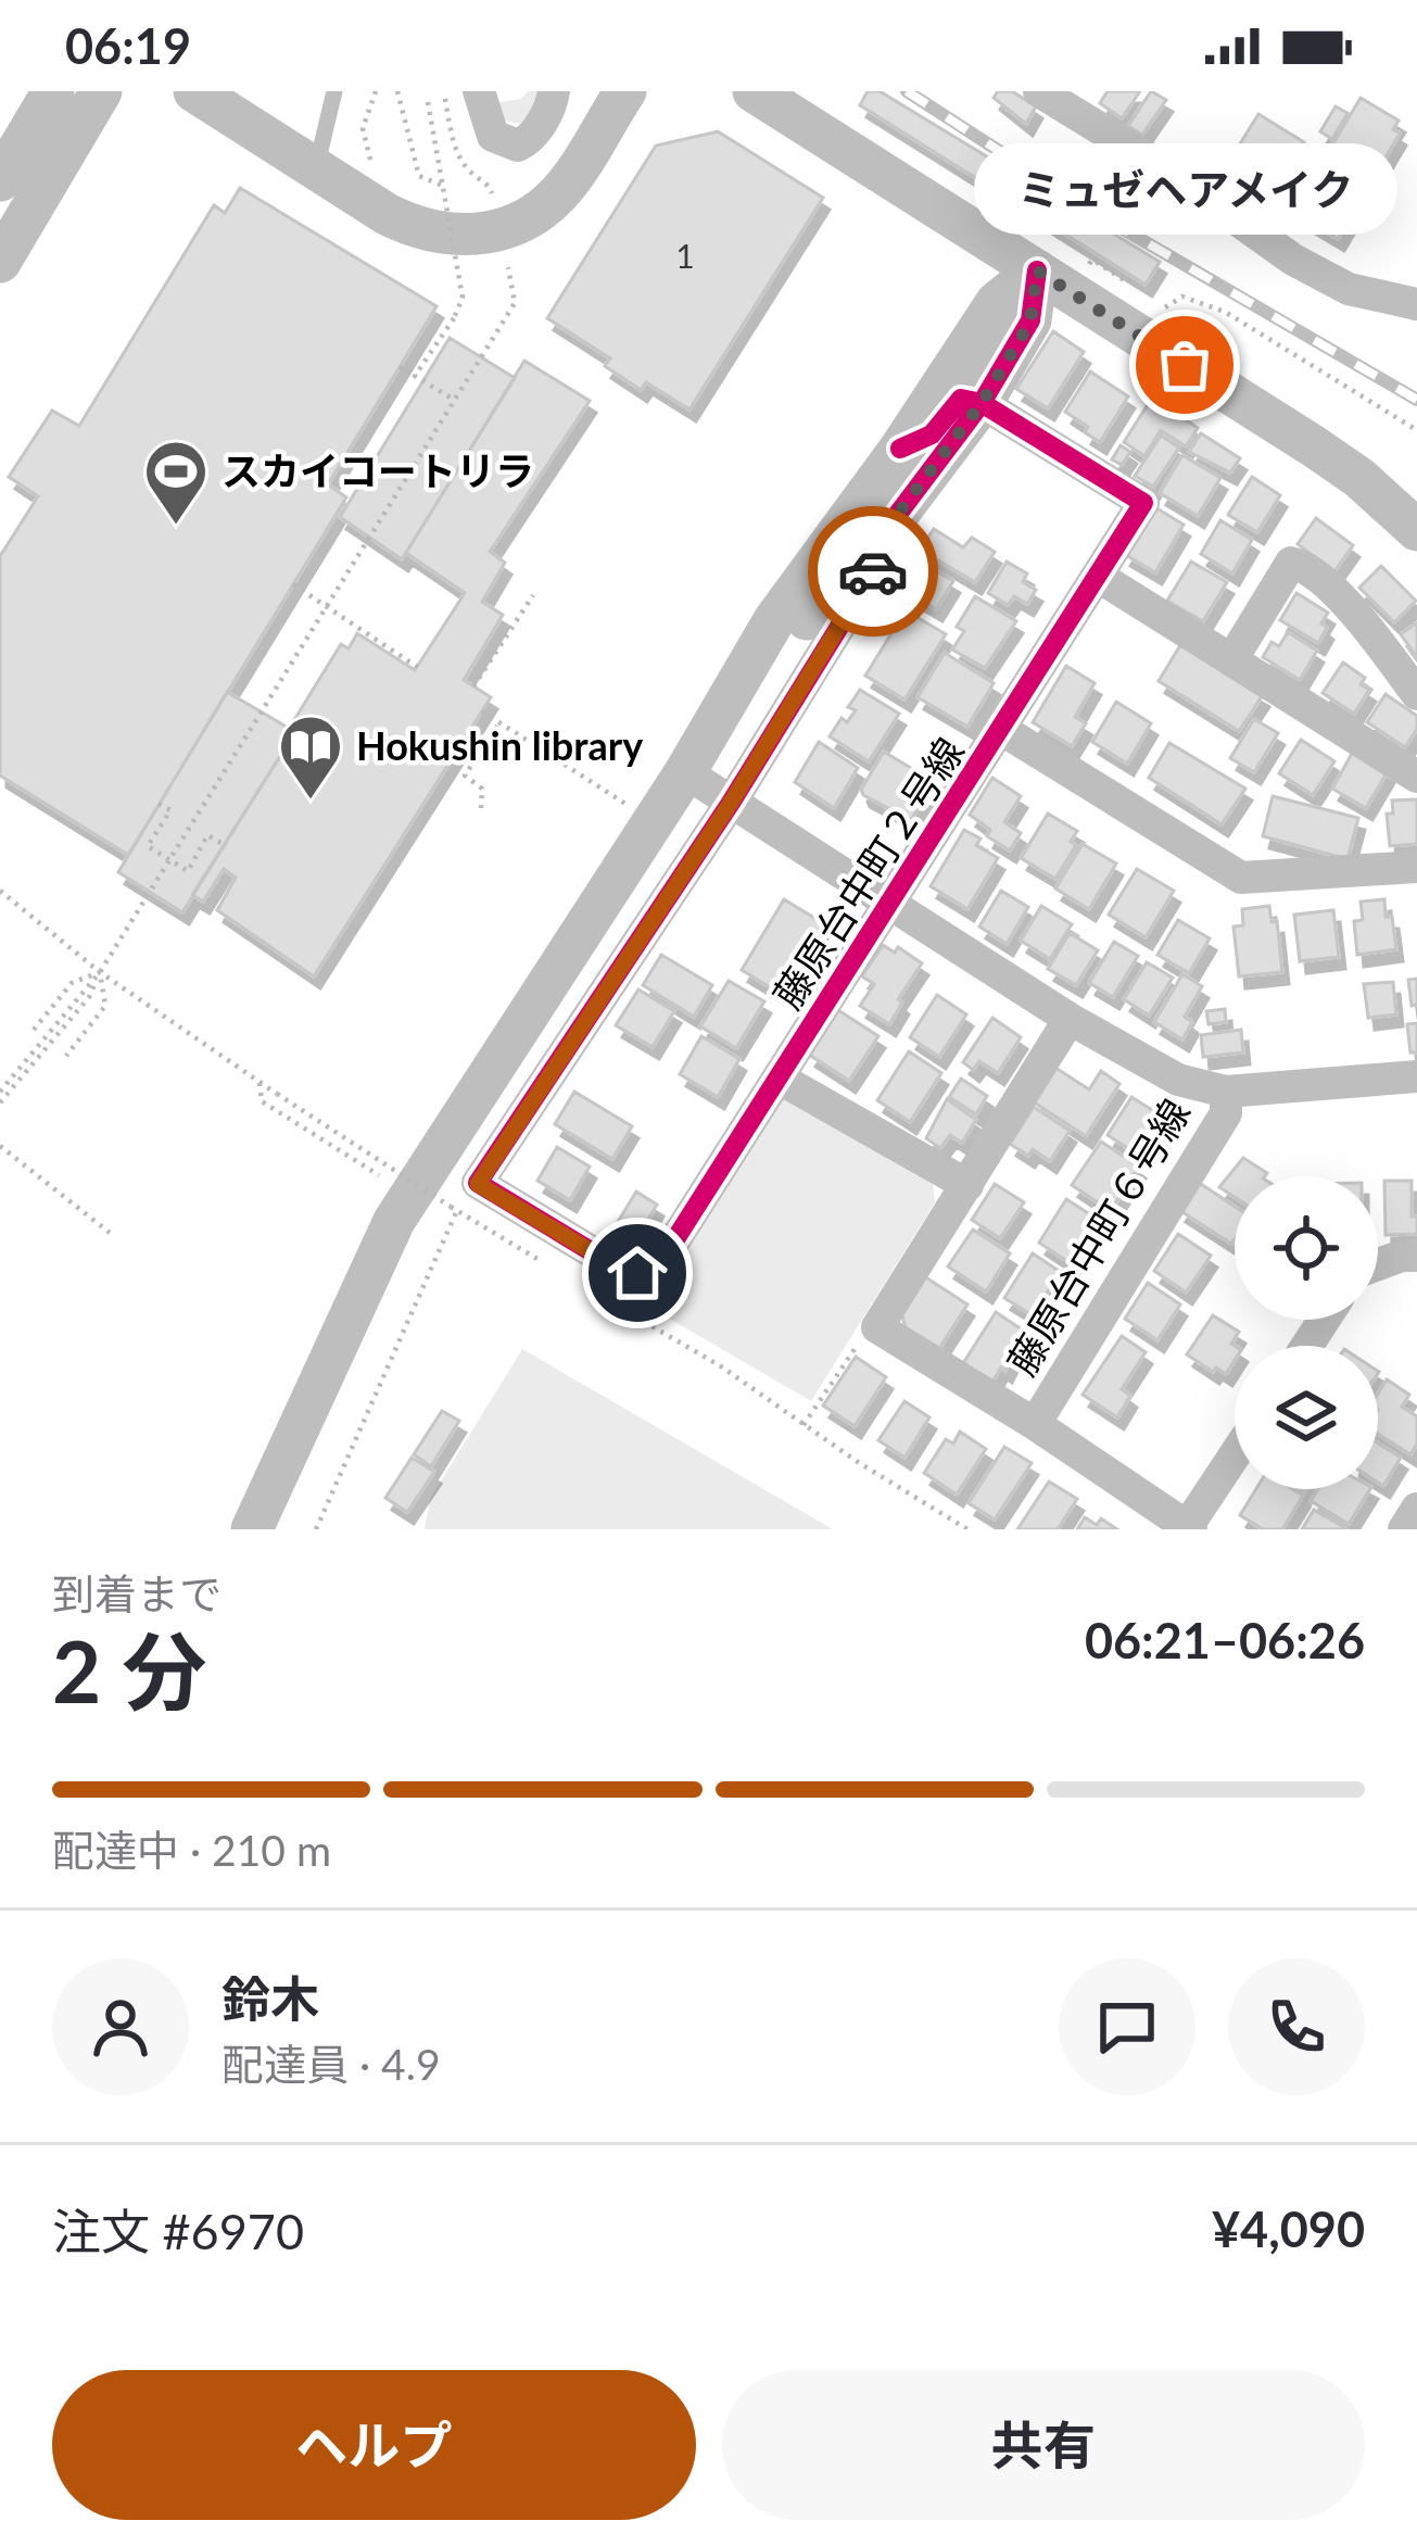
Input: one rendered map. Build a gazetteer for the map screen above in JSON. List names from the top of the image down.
{
  "streets": {
    "street": ["藤原台中町２号線", "藤原台中町６号線"]
  },
  "places": {
    "other": ["ミュゼヘアメイク"],
    "sports": ["スカイコートリラ"],
    "library": ["Hokushin library"]
  },
  "house_numbers": ["1"],
  "page": {
    "status": "06:19",
    "bubble": "ミュゼヘアメイク",
    "heading": ["2 分", "到着まで", "06:21–06:26"],
    "panel": [
      "鈴木",
      "配達員 · 4.9",
      "注文 #6970",
      "¥4,090"
    ],
    "bar": "配達中 · 210 m",
    "buttons": ["ヘルプ", "共有"]
  }
}
